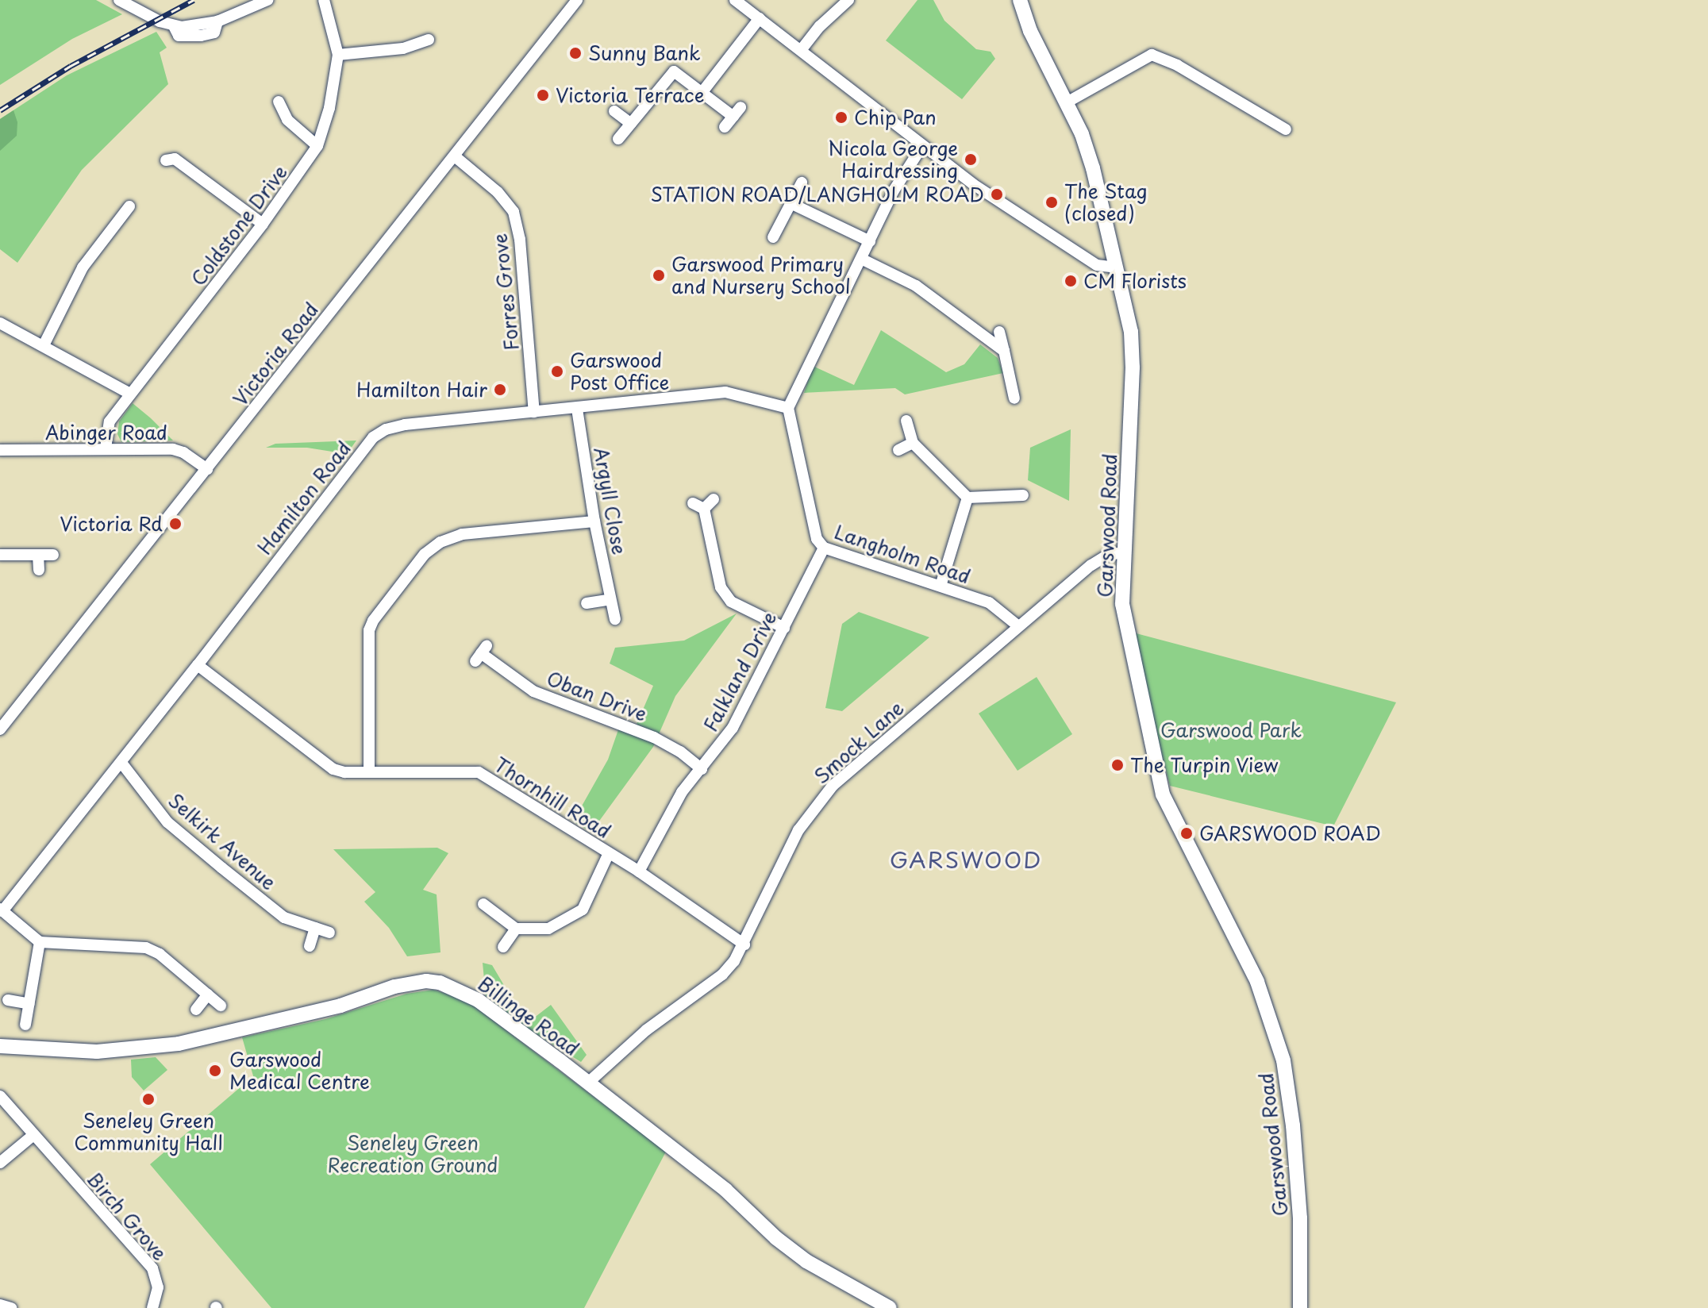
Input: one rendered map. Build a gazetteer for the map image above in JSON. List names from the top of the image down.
{
  "streets": {
    "street": [
      "Coldstone Drive",
      "Forres Grove",
      "Victoria Road",
      "Abinger Road",
      "Hamilton Road",
      "Argyll Close",
      "Garswood Road",
      "Langholm Road",
      "Falkland Drive",
      "Oban Drive",
      "Smock Lane",
      "Thornhill Road",
      "Selkirk Avenue",
      "Billinge Road",
      "Birch Grove"
    ]
  },
  "crossings": [
    ["Coldstone Drive", "Abinger Road"],
    ["Forres Grove", "Victoria Road"],
    ["Forres Grove", "Hamilton Road"],
    ["Victoria Road", "Abinger Road"],
    ["Hamilton Road", "Argyll Close"],
    ["Hamilton Road", "Langholm Road"],
    ["Hamilton Road", "Thornhill Road"],
    ["Hamilton Road", "Selkirk Avenue"],
    ["Garswood Road", "Smock Lane"],
    ["Langholm Road", "Falkland Drive"],
    ["Langholm Road", "Smock Lane"],
    ["Falkland Drive", "Oban Drive"],
    ["Falkland Drive", "Thornhill Road"],
    ["Smock Lane", "Thornhill Road"],
    ["Smock Lane", "Billinge Road"]
  ],
  "districts": ["GARSWOOD"],
  "parks": ["Garswood Park", "Seneley Green Recreation Ground"],
  "places": [
    "Sunny Bank",
    "Victoria Terrace",
    "Chip Pan",
    "Nicola George Hairdressing",
    "STATION ROAD/LANGHOLM ROAD",
    "The Stag (closed)",
    "Garswood Primary and Nursery School",
    "CM Florists",
    "Garswood Post Office",
    "Hamilton Hair",
    "Victoria Rd",
    "The Turpin View",
    "GARSWOOD ROAD",
    "Garswood Medical Centre",
    "Seneley Green Community Hall"
  ]
}
